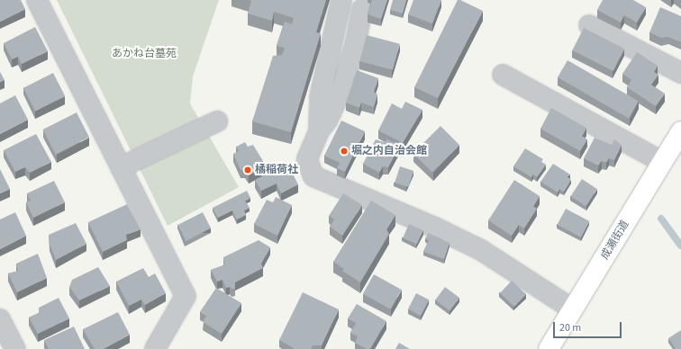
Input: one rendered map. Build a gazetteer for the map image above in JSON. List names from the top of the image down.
{
  "streets": {
    "main road": ["成瀬街道"]
  },
  "parks": ["あかね台墓苑"],
  "places": ["堀之内自治会館", "橘稲荷社"],
  "scale_bar": "20 m"
}
